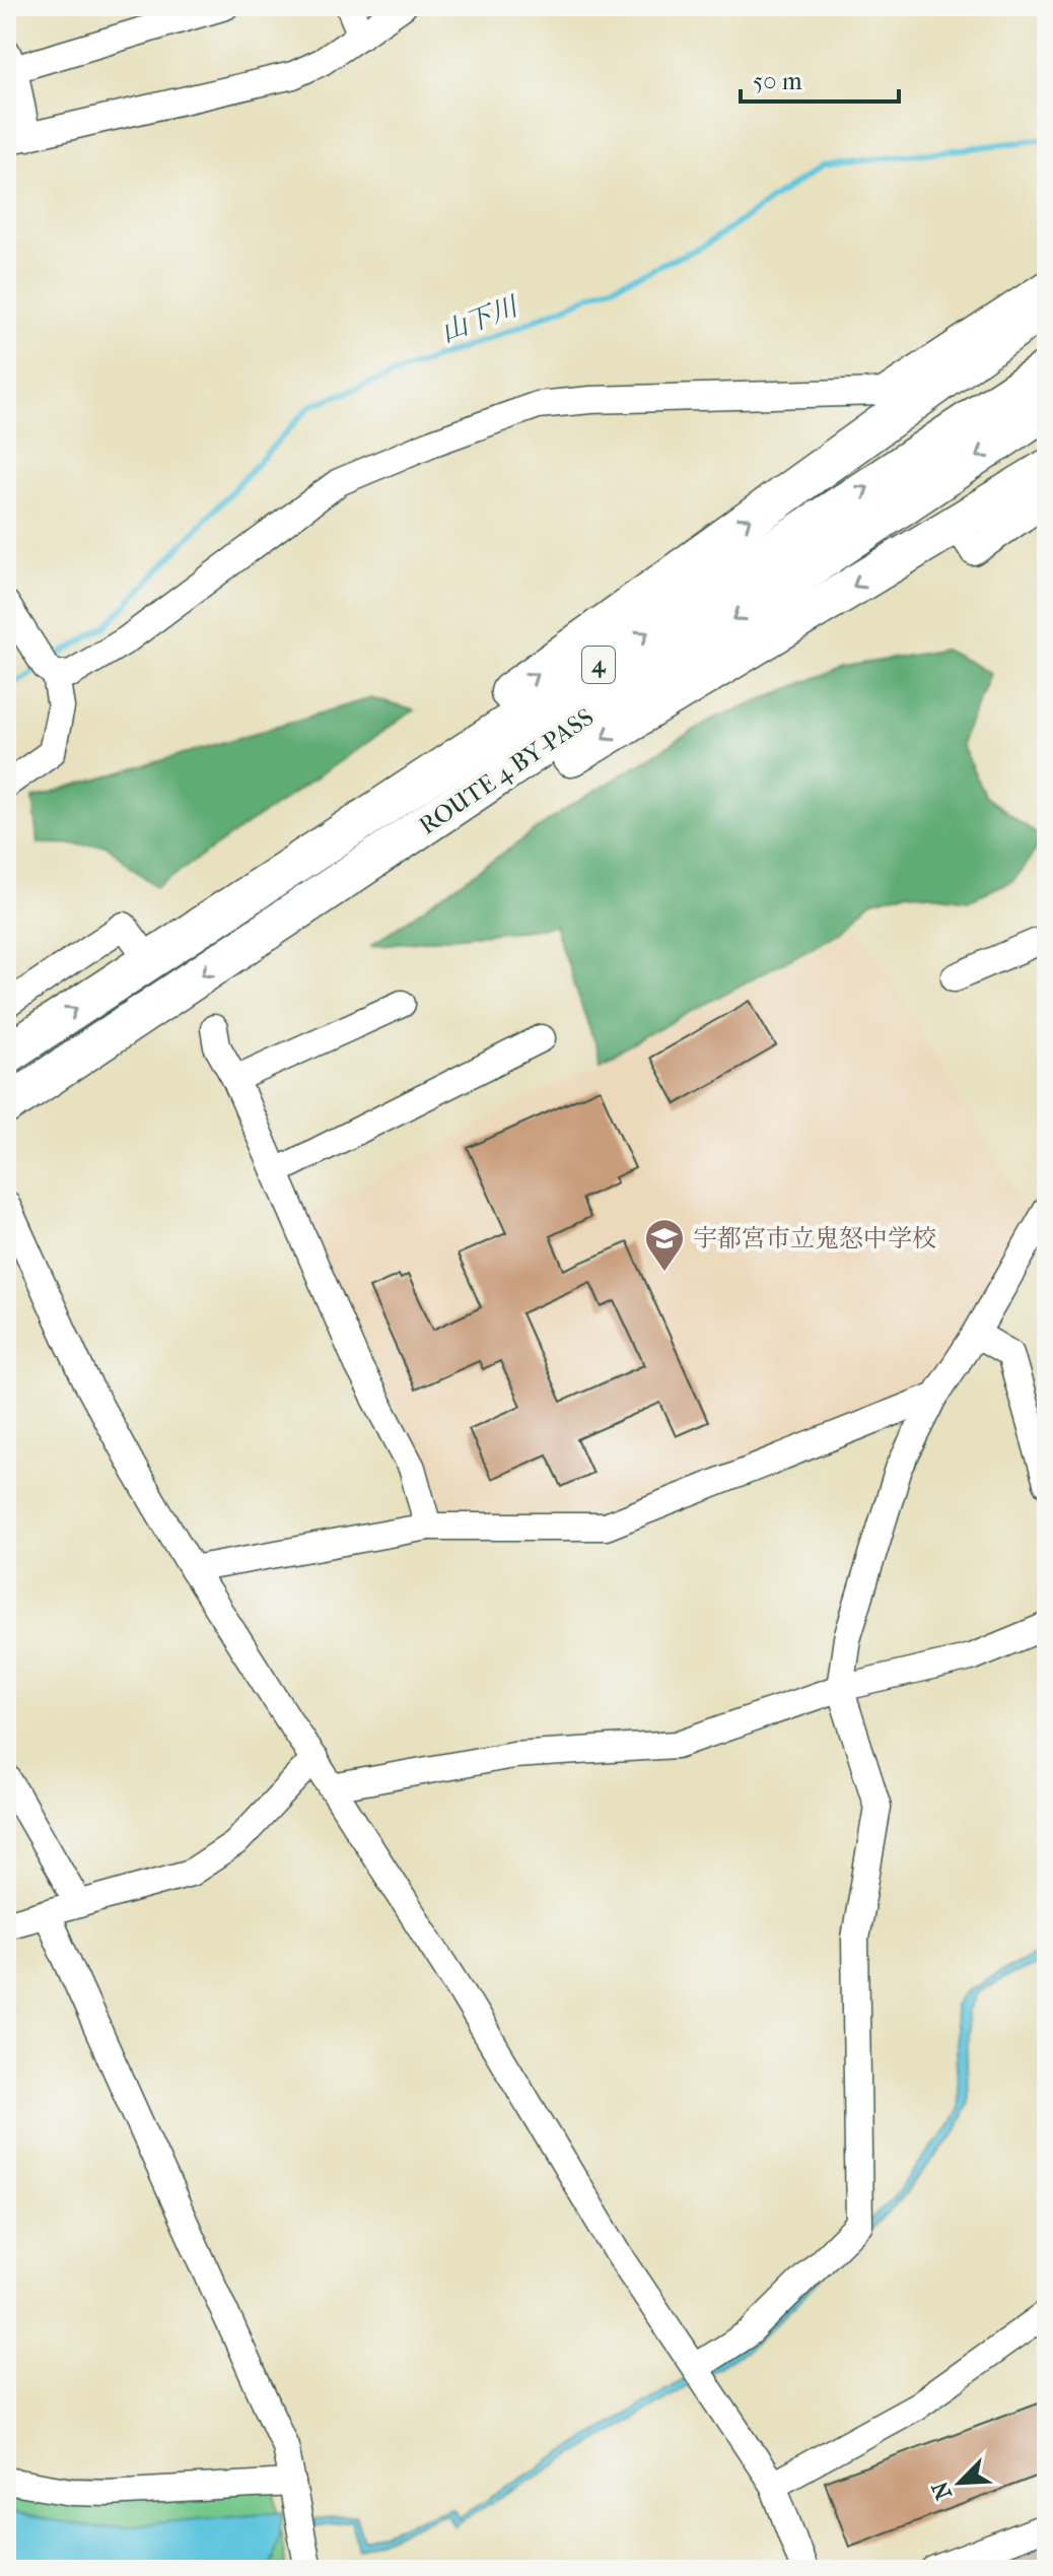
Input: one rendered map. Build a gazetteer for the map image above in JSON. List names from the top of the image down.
{
  "streets": {
    "highway": ["4", "ROUTE 4 BY-PASS"]
  },
  "water": ["山下川"],
  "places": {
    "school or university": ["宇都宮市立鬼怒中学校"]
  },
  "scale_bar": "50 m",
  "north": "bottom left"
}
